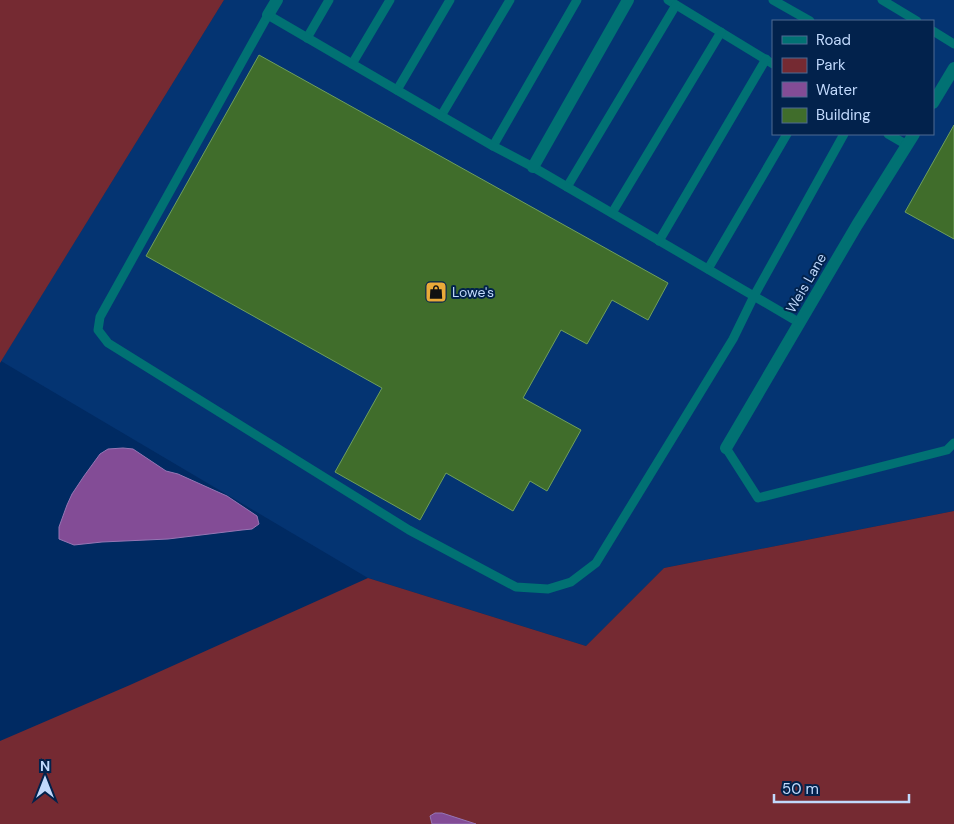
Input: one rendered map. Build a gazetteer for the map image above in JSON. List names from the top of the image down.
{
  "streets": {
    "street": ["Weis Lane"]
  },
  "places": {
    "shop": ["Lowe's"]
  },
  "legend": [
    "Road",
    "Park",
    "Water",
    "Building"
  ],
  "scale_bar": "50 m",
  "north": "top"
}
